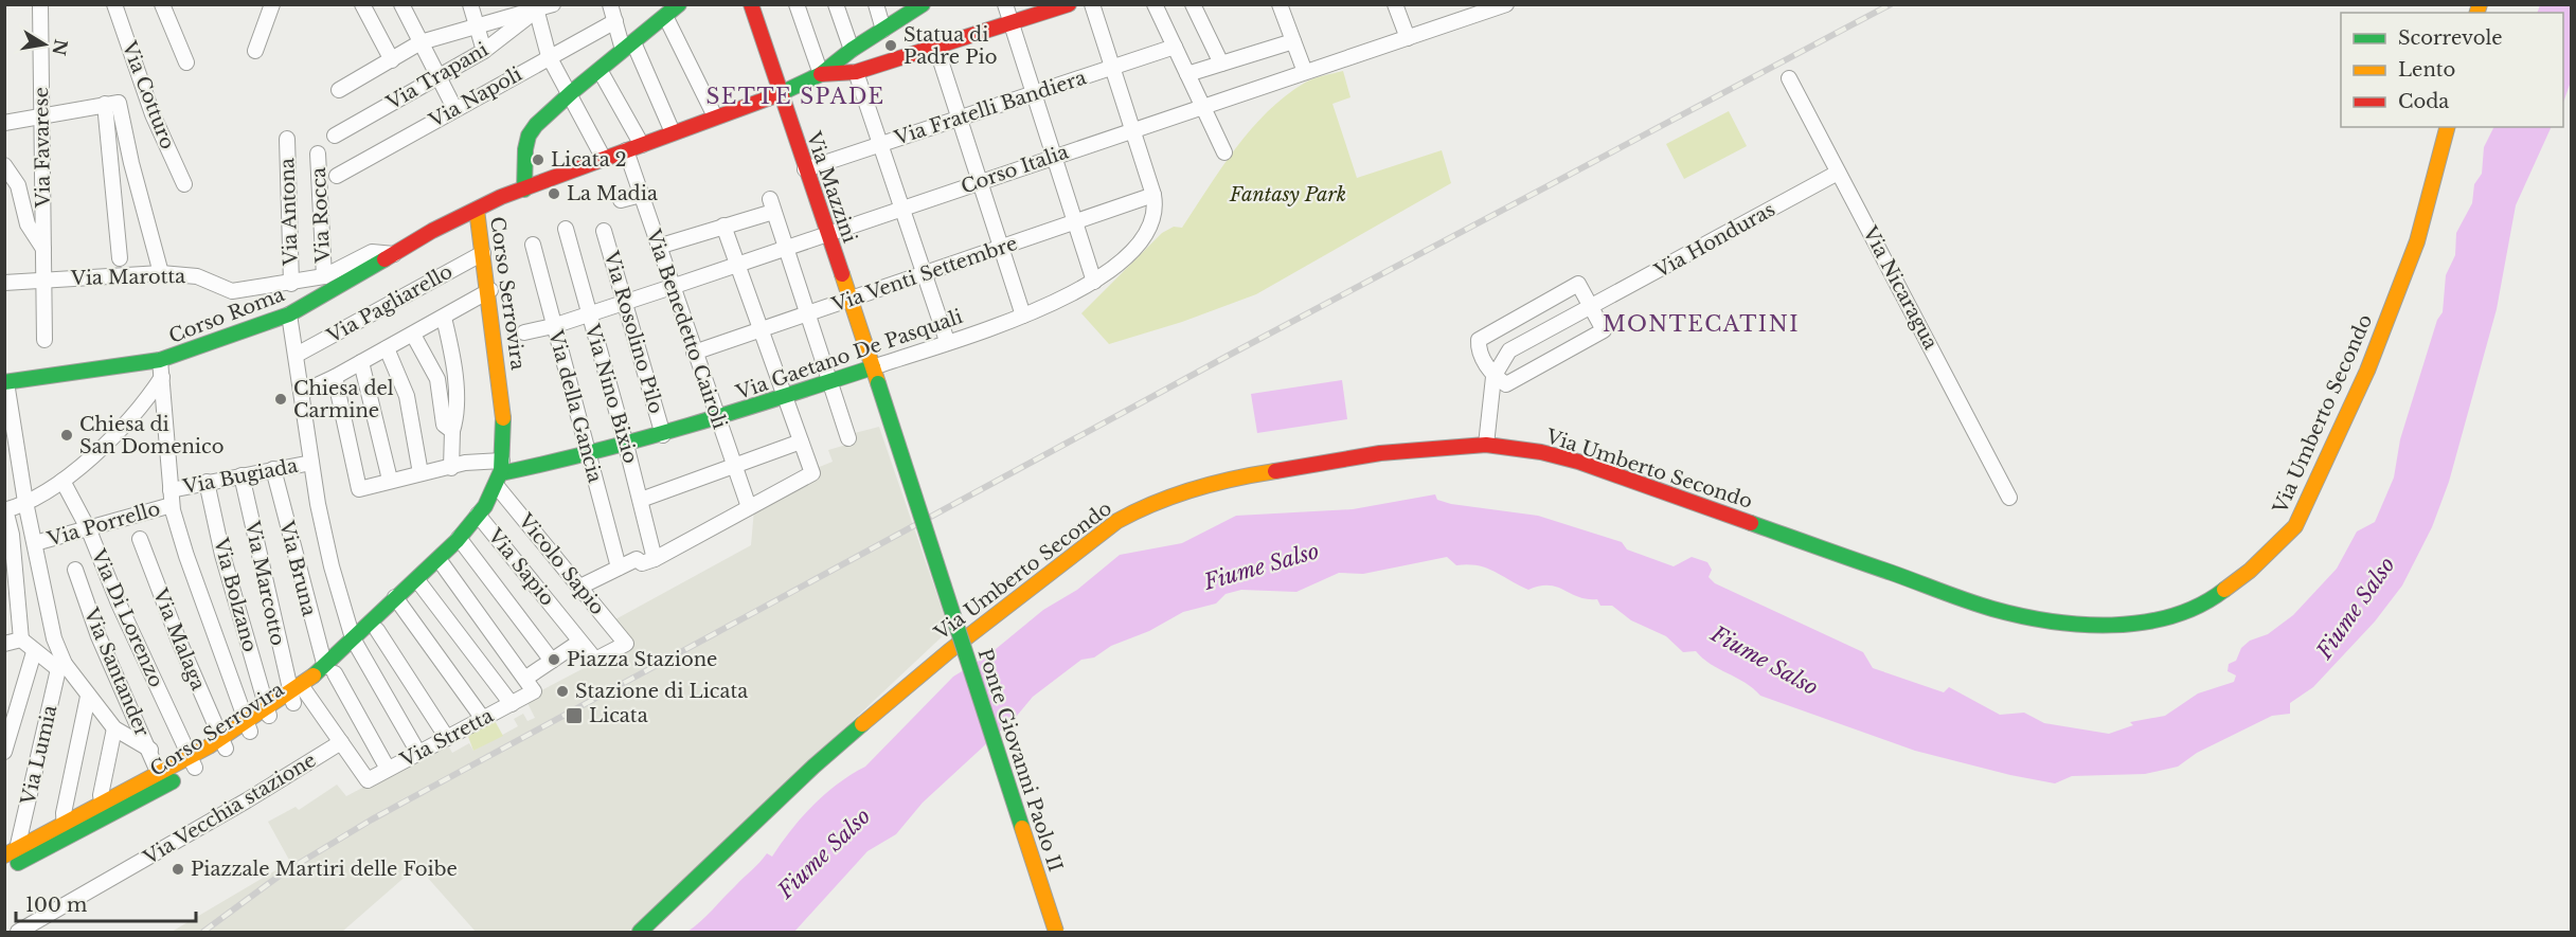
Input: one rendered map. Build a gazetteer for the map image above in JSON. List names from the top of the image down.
{
  "streets": {
    "main road": [
      "Via Mazzini",
      "Corso Serrovira",
      "Corso Roma",
      "Via Gaetano De Pasquali",
      "Via Umberto Secondo",
      "Ponte Giovanni Paolo II"
    ],
    "street": [
      "Via Trapani",
      "Via Cotturo",
      "Via Napoli",
      "Via Fratelli Bandiera",
      "Via Favarese",
      "Corso Italia",
      "Via Antona",
      "Via Rocca",
      "Via Honduras",
      "Via Venti Settembre",
      "Via Marotta",
      "Via Nicaragua",
      "Via Pagliarello",
      "Via Benedetto Cairoli",
      "Via Rosolino Pilo",
      "Via Nino Bixio",
      "Via della Gancia",
      "Via Bugiada",
      "Via Porrello",
      "Vicolo Sapio",
      "Via Sapio",
      "Via Bruna",
      "Via Marcotto",
      "Via Bolzano",
      "Via Di Lorenzo",
      "Via Malaga",
      "Via Santander",
      "Via Stretta",
      "Via Lumia",
      "Via Vecchia stazione"
    ]
  },
  "crossings": [
    ["Via Fratelli Bandiera", "Via Mazzini"],
    ["Via Favarese", "Via Marotta"],
    ["Corso Italia", "Via Mazzini"],
    ["Corso Italia", "Via Benedetto Cairoli"],
    ["Corso Italia", "Via Rosolino Pilo"],
    ["Corso Italia", "Via Nino Bixio"],
    ["Corso Italia", "Via della Gancia"],
    ["Via Mazzini", "Via Venti Settembre"],
    ["Via Mazzini", "Corso Roma"],
    ["Via Mazzini", "Via Gaetano De Pasquali"],
    ["Via Mazzini", "Ponte Giovanni Paolo II"],
    ["Via Antona", "Via Marotta"],
    ["Via Rocca", "Via Marotta"],
    ["Via Honduras", "Via Nicaragua"],
    ["Via Honduras", "Via Umberto Secondo"],
    ["Via Venti Settembre", "Via Benedetto Cairoli"],
    ["Via Venti Settembre", "Via Gaetano De Pasquali"],
    ["Via Marotta", "Corso Roma"],
    ["Corso Serrovira", "Via Pagliarello"],
    ["Corso Serrovira", "Corso Roma"],
    ["Corso Serrovira", "Via Gaetano De Pasquali"],
    ["Corso Serrovira", "Vicolo Sapio"],
    ["Corso Serrovira", "Via Sapio"],
    ["Corso Serrovira", "Via Bruna"],
    ["Corso Serrovira", "Via Marcotto"],
    ["Corso Serrovira", "Via Bolzano"],
    ["Corso Serrovira", "Via Di Lorenzo"],
    ["Corso Serrovira", "Via Malaga"],
    ["Corso Serrovira", "Via Santander"],
    ["Corso Serrovira", "Via Lumia"],
    ["Corso Roma", "Via Benedetto Cairoli"],
    ["Via Benedetto Cairoli", "Via Gaetano De Pasquali"],
    ["Via Rosolino Pilo", "Via Gaetano De Pasquali"],
    ["Via Gaetano De Pasquali", "Via Nino Bixio"],
    ["Via Gaetano De Pasquali", "Via della Gancia"],
    ["Via Gaetano De Pasquali", "Vicolo Sapio"],
    ["Via Bugiada", "Via Porrello"],
    ["Via Bugiada", "Via Bruna"],
    ["Via Bugiada", "Via Marcotto"],
    ["Via Bugiada", "Via Bolzano"],
    ["Via Porrello", "Via Di Lorenzo"],
    ["Vicolo Sapio", "Via Sapio"],
    ["Via Bruna", "Via Stretta"],
    ["Via Stretta", "Via Vecchia stazione"]
  ],
  "districts": ["SETTE SPADE", "MONTECATINI"],
  "water": ["Fiume Salso"],
  "parks": ["Fantasy Park"],
  "places": {
    "other": [
      "Statua di Padre Pio",
      "Licata 2",
      "La Madia",
      "Chiesa del Carmine",
      "Chiesa di San Domenico",
      "Piazza Stazione",
      "Stazione di Licata",
      "Piazzale Martiri delle Foibe"
    ],
    "transit": ["Licata"]
  },
  "legend": ["Scorrevole", "Lento", "Coda"],
  "scale_bar": "100 m",
  "north": "right"
}
